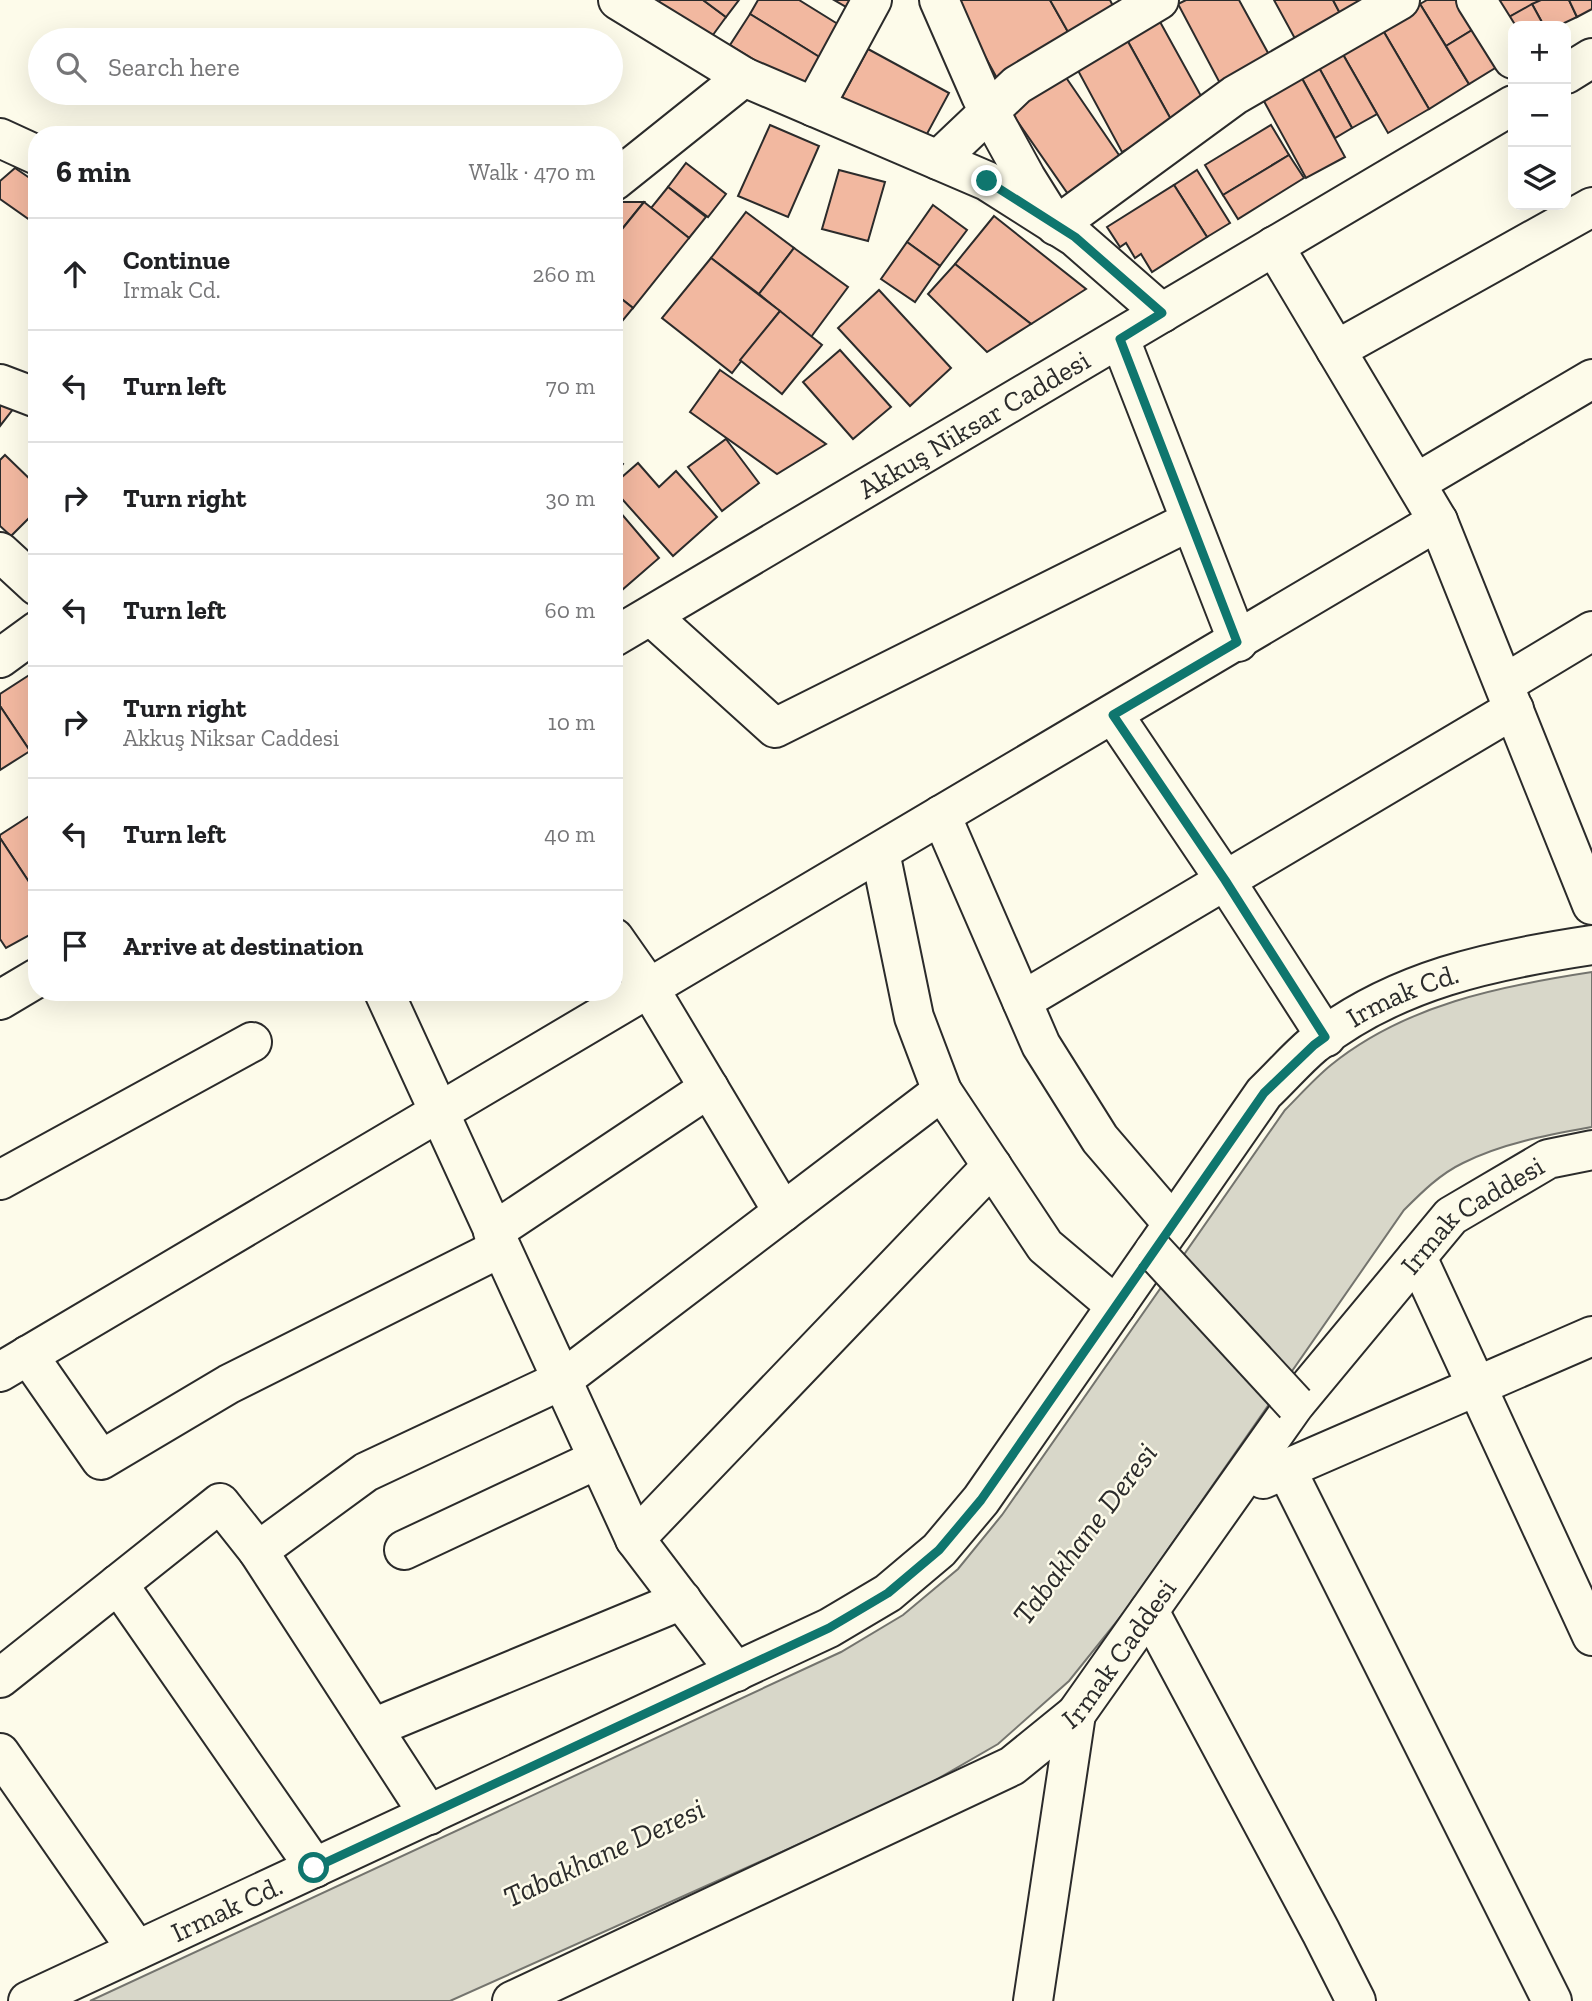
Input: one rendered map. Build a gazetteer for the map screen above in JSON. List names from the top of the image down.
{
  "streets": {
    "street": ["Akkuş Niksar Caddesi", "Irmak Cd.", "Irmak Caddesi"]
  },
  "water": ["Tabakhane Deresi"],
  "page": {
    "map_buttons": ["+", "−"],
    "search": "Search here",
    "heading": ["6 min", "Walk · 470 m"],
    "list": [
      ["Continue", "Irmak Cd.", "260 m"],
      ["Turn left", "70 m"],
      ["Turn right", "30 m"],
      ["Turn left", "60 m"],
      ["Turn right", "Akkuş Niksar Caddesi", "10 m"],
      ["Turn left", "40 m"],
      "Arrive at destination"
    ]
  }
}
